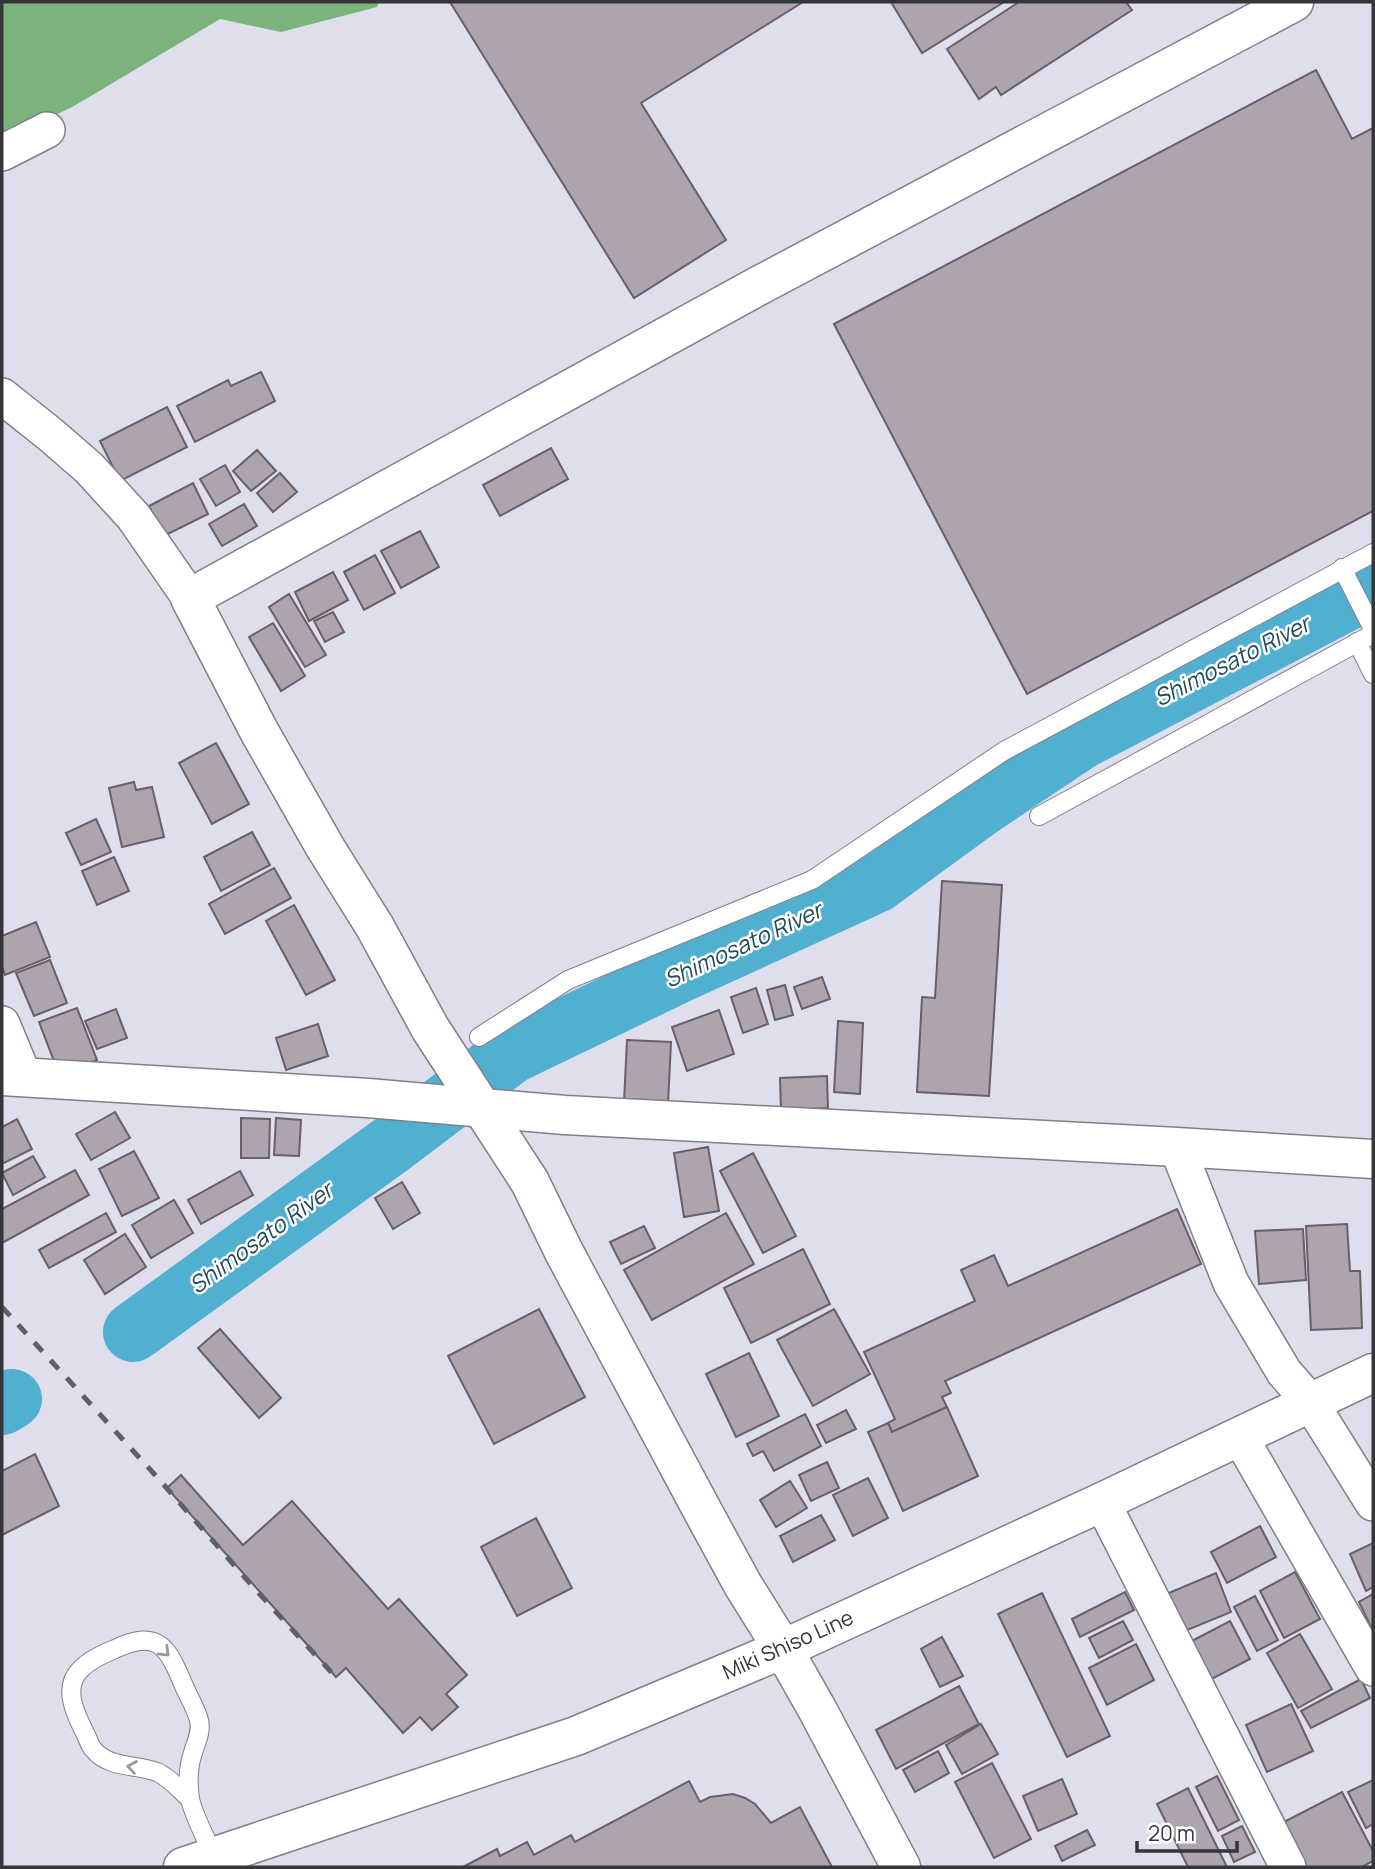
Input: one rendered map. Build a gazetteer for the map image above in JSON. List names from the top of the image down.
{
  "streets": {
    "street": ["Miki Shiso Line"]
  },
  "water": ["Shimosato River"],
  "scale_bar": "20 m"
}
